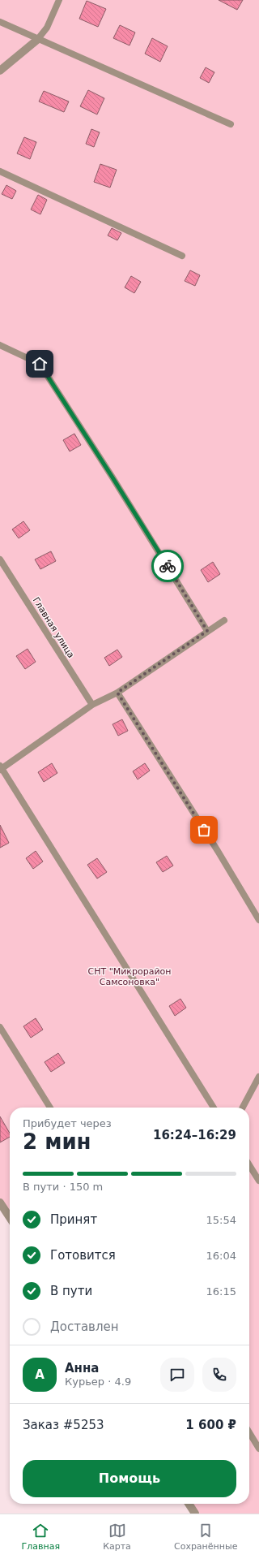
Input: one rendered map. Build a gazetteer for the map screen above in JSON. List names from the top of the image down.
{
  "streets": {
    "lane": ["Главная улица"]
  },
  "parks": ["СНТ \"Микрорайон Самсоновка\""],
  "page": {
    "heading": ["2 мин", "Прибудет через", "16:24–16:29"],
    "panel": [
      "Анна",
      "Курьер · 4.9",
      "Заказ #5253",
      "1 600 ₽"
    ],
    "bar": "В пути · 150 m",
    "list": [
      ["Принят", "15:54"],
      ["Готовится", "16:04"],
      ["В пути", "16:15"],
      "Доставлен"
    ],
    "round": "А",
    "buttons": "Помощь",
    "tabs": ["Главная", "Карта", "Сохранённые"]
  }
}
